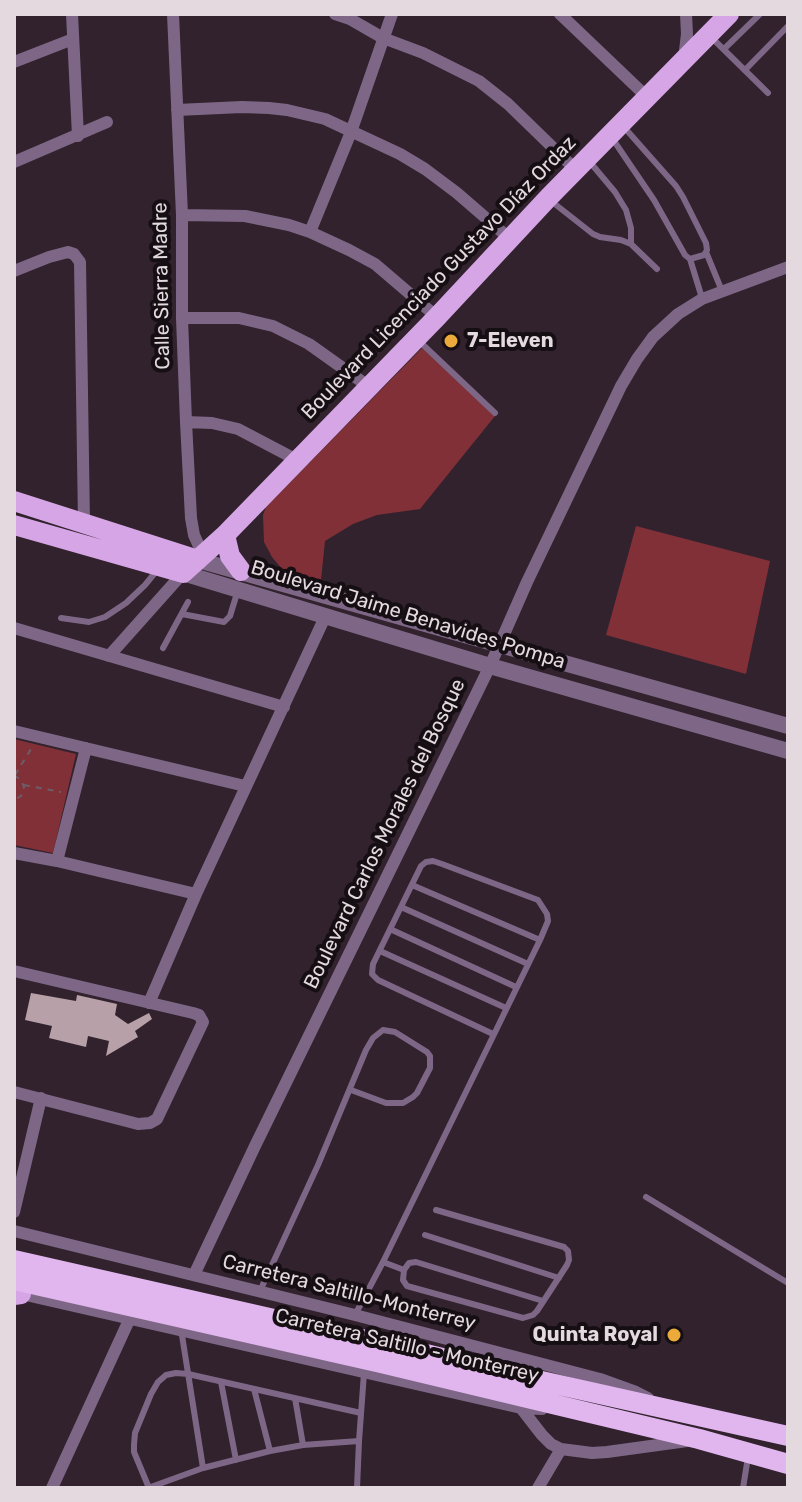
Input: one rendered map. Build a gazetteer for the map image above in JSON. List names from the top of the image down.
{
  "streets": {
    "highway": ["Carretera Saltillo - Monterrey"],
    "main road": ["Boulevard Licenciado Gustavo Díaz Ordaz", "Boulevard Jaime Benavides Pompa"],
    "street": ["Calle Sierra Madre", "Boulevard Carlos Morales del Bosque", "Carretera Saltillo-Monterrey"]
  },
  "crossings": [
    ["Boulevard Licenciado Gustavo Díaz Ordaz", "Calle Sierra Madre"],
    ["Boulevard Licenciado Gustavo Díaz Ordaz", "Boulevard Jaime Benavides Pompa"],
    ["Calle Sierra Madre", "Boulevard Jaime Benavides Pompa"],
    ["Boulevard Jaime Benavides Pompa", "Boulevard Carlos Morales del Bosque"],
    ["Boulevard Carlos Morales del Bosque", "Carretera Saltillo-Monterrey"],
    ["Carretera Saltillo-Monterrey", "Carretera Saltillo - Monterrey"]
  ],
  "places": ["7-Eleven", "Quinta Royal"]
}
